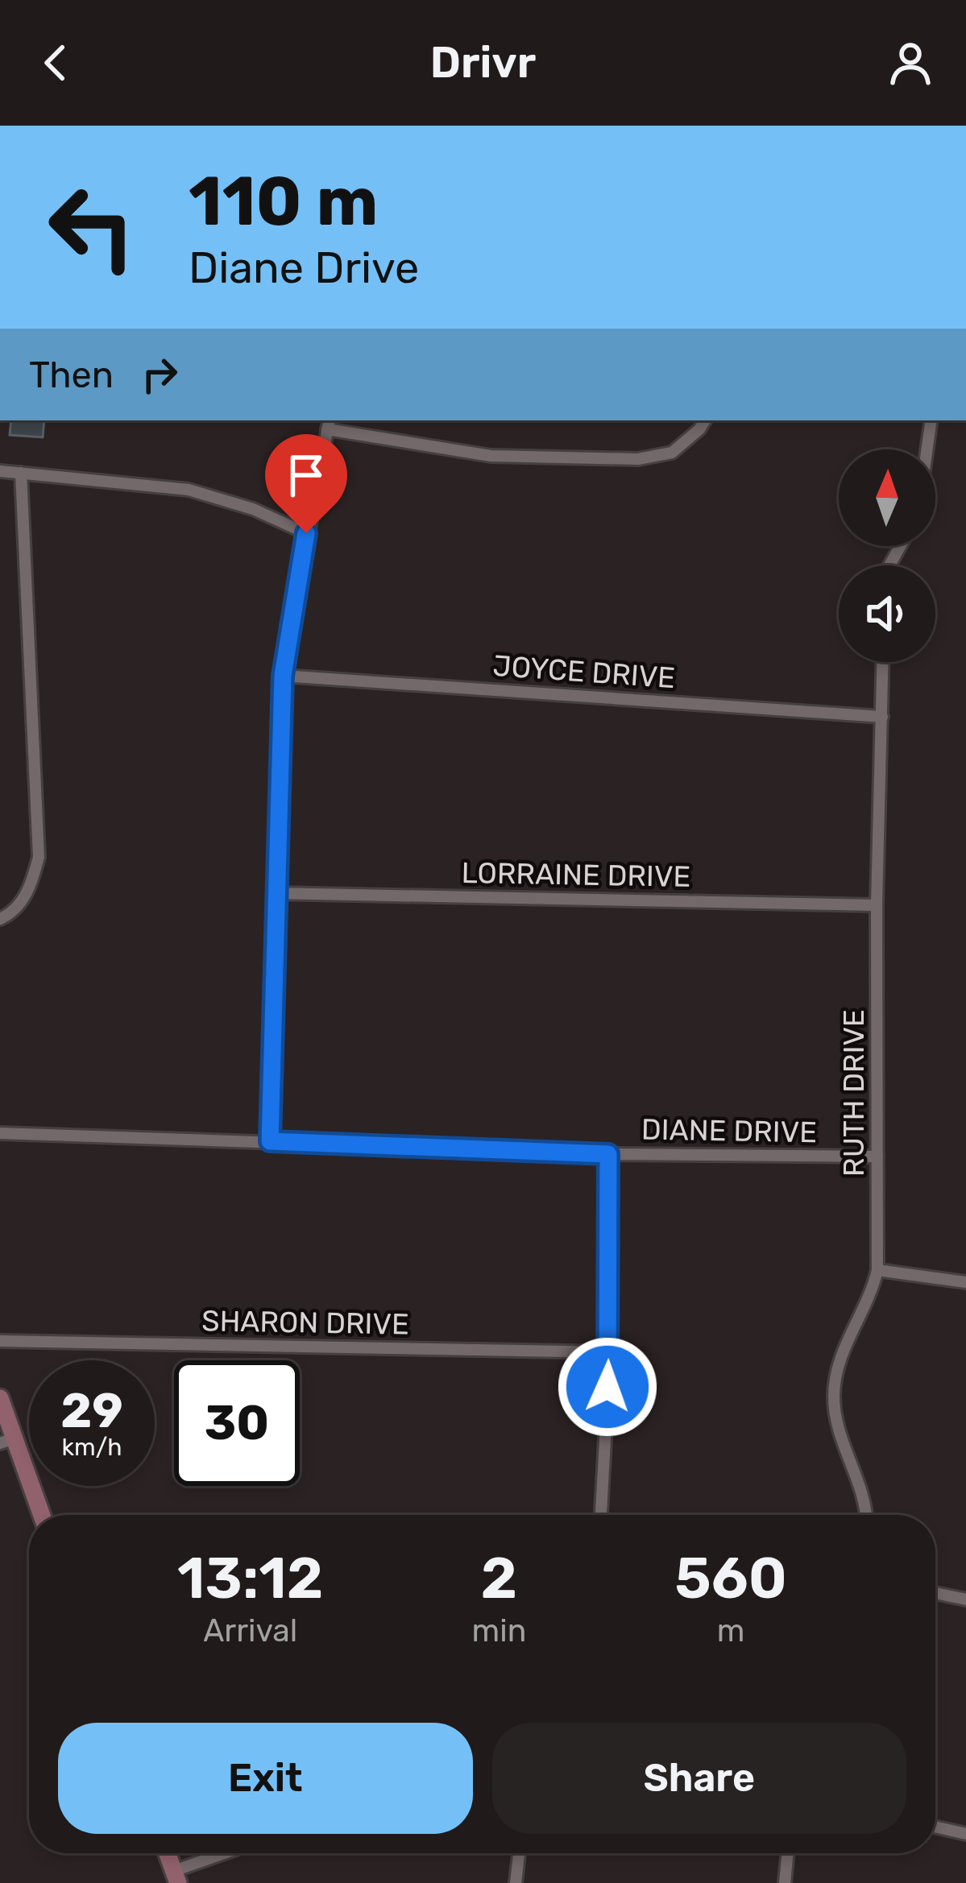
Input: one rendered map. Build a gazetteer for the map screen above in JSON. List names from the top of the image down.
{
  "streets": {
    "street": [
      "JOYCE DRIVE",
      "LORRAINE DRIVE",
      "RUTH DRIVE",
      "DIANE DRIVE",
      "SHARON DRIVE"
    ]
  },
  "crossings": [
    ["JOYCE DRIVE", "RUTH DRIVE"],
    ["LORRAINE DRIVE", "RUTH DRIVE"],
    ["RUTH DRIVE", "DIANE DRIVE"]
  ],
  "north": "top",
  "page": {
    "header": "Drivr",
    "turn": ["110 m", "Diane Drive"],
    "then": "Then",
    "speed": "29 km/h",
    "limit": "30",
    "eta": [
      "13:12",
      "Arrival",
      "2",
      "min",
      "560",
      "m"
    ],
    "buttons": ["Exit", "Share"]
  }
}
